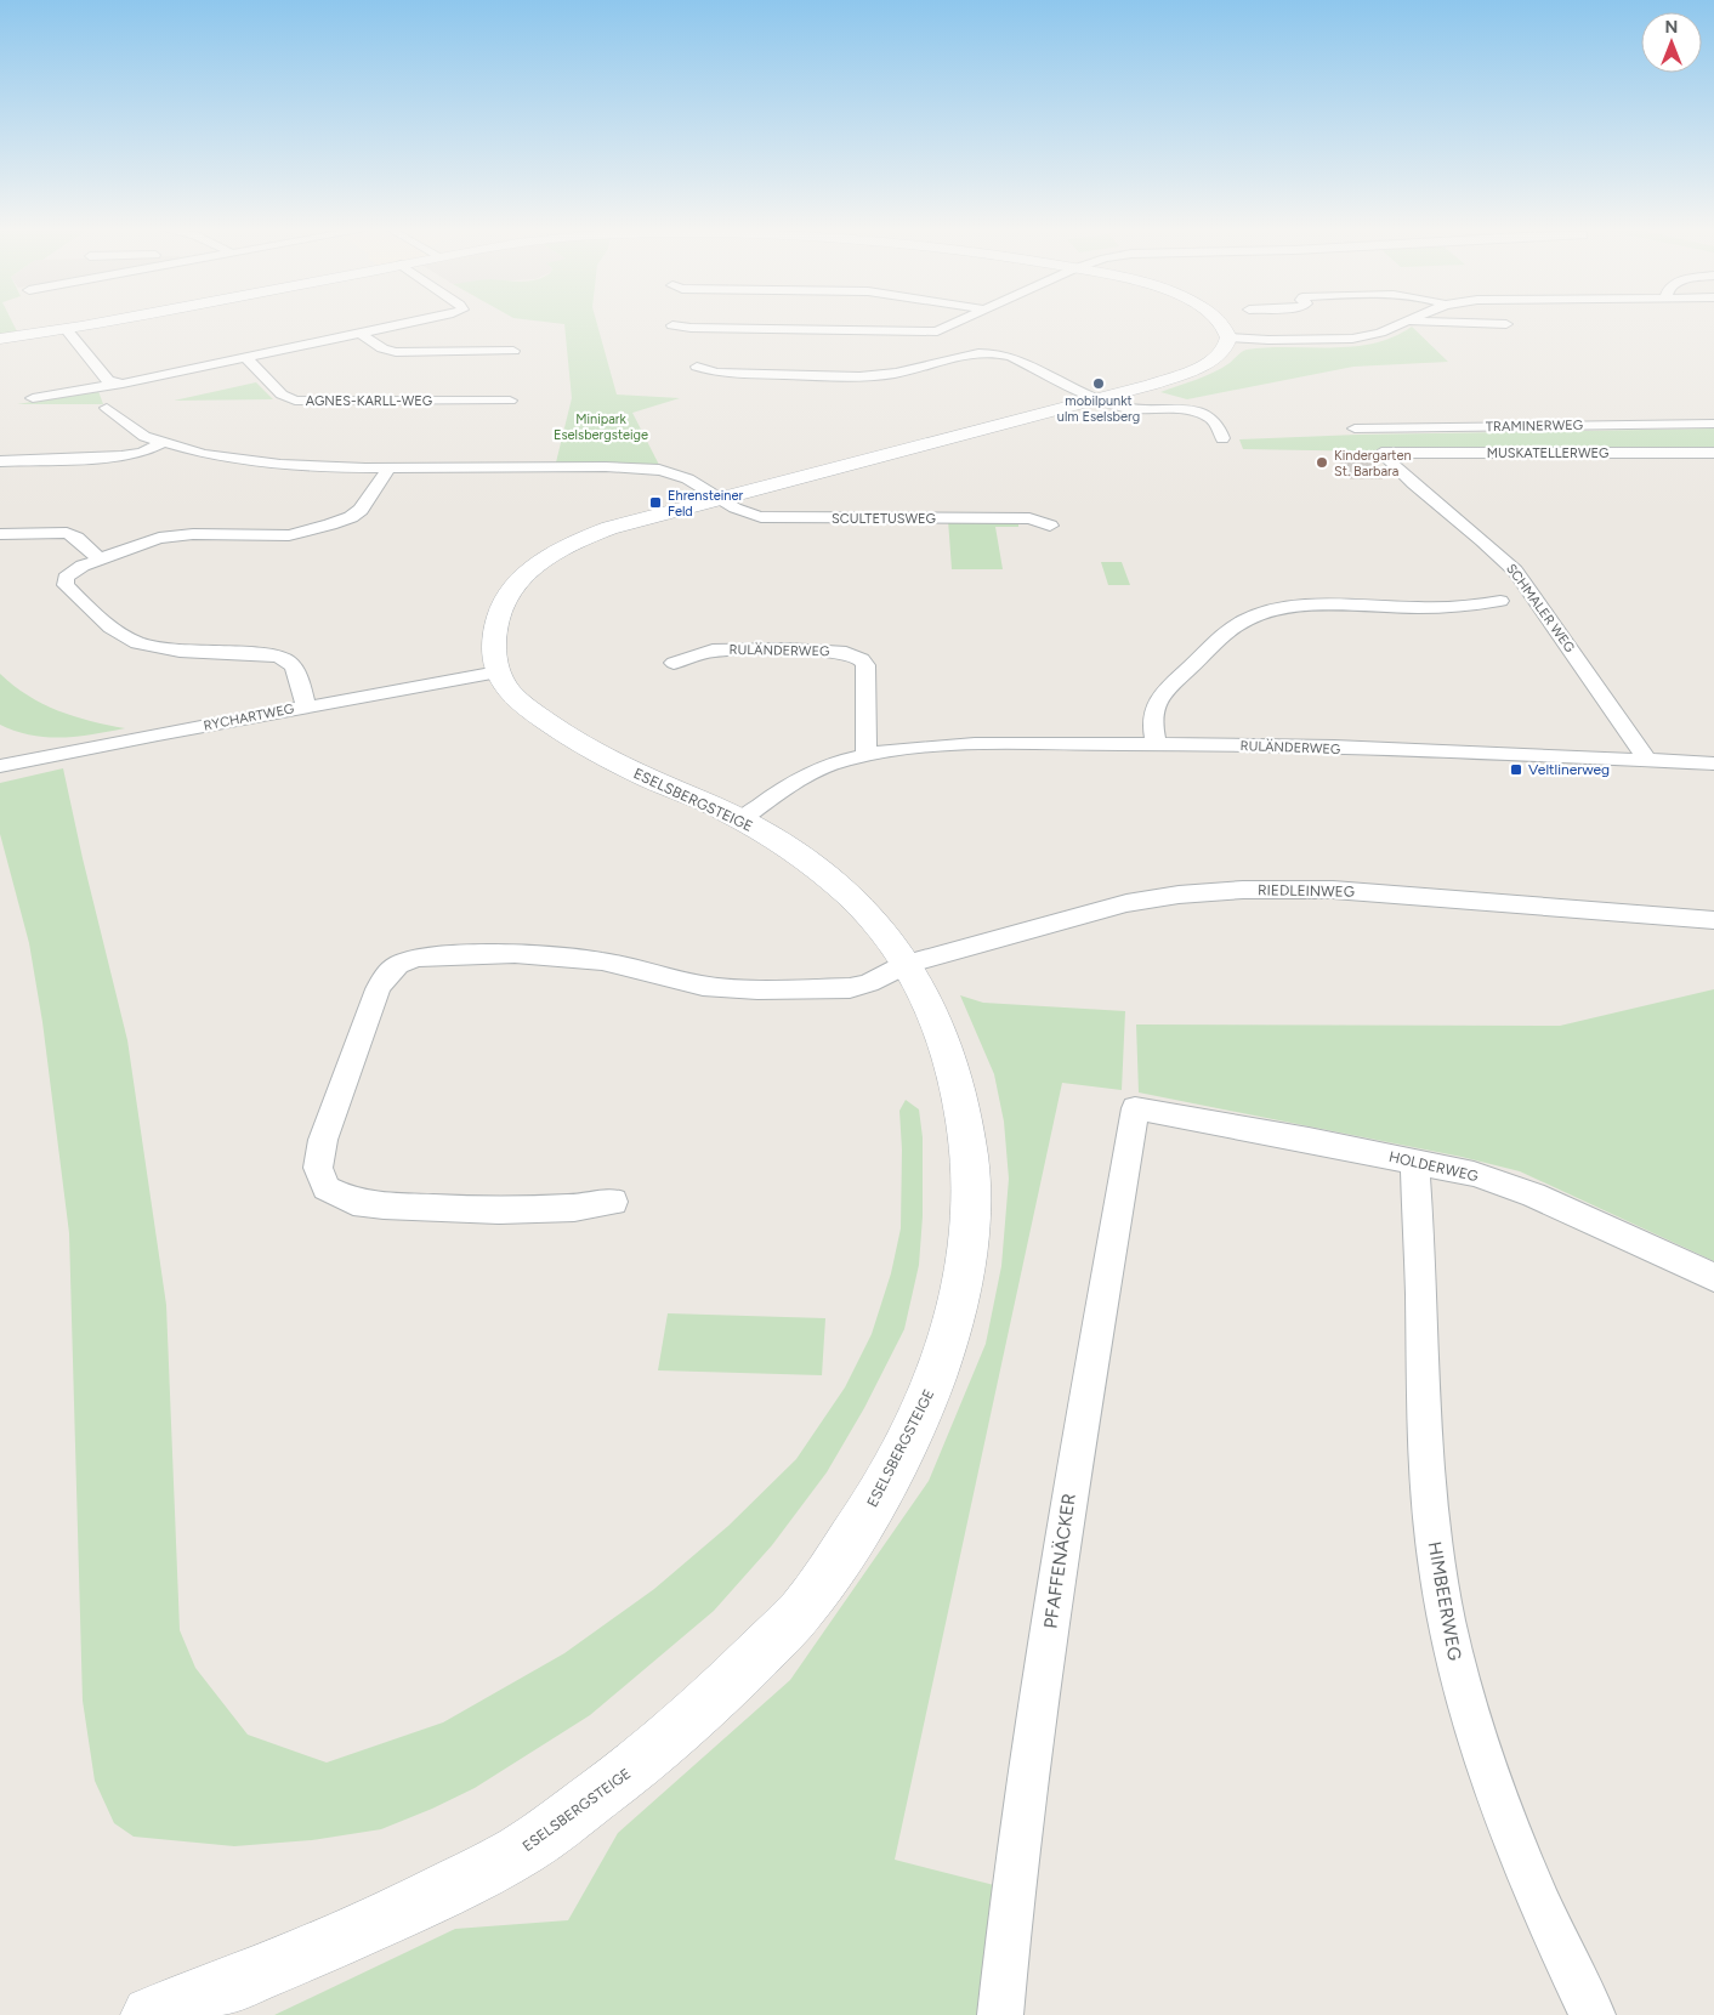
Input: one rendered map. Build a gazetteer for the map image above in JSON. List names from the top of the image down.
{
  "streets": {
    "street": [
      "AGNES-KARLL-WEG",
      "TRAMINERWEG",
      "MUSKATELLERWEG",
      "SCULTETUSWEG",
      "SCHMALER WEG",
      "RULÄNDERWEG",
      "RYCHARTWEG",
      "ESELSBERGSTEIGE",
      "RIEDLEINWEG",
      "HOLDERWEG",
      "PFAFFENÄCKER",
      "HIMBEERWEG"
    ]
  },
  "crossings": [
    ["MUSKATELLERWEG", "SCHMALER WEG"],
    ["SCULTETUSWEG", "ESELSBERGSTEIGE"],
    ["SCHMALER WEG", "RULÄNDERWEG"],
    ["RULÄNDERWEG", "ESELSBERGSTEIGE"],
    ["RYCHARTWEG", "ESELSBERGSTEIGE"],
    ["ESELSBERGSTEIGE", "RIEDLEINWEG"],
    ["HOLDERWEG", "PFAFFENÄCKER"],
    ["HOLDERWEG", "HIMBEERWEG"]
  ],
  "parks": ["Minipark Eselsbergsteige"],
  "places": {
    "other": ["mobilpunkt ulm Eselsberg", "Kindergarten St. Barbara"],
    "transit": ["Ehrensteiner Feld", "Veltlinerweg"]
  },
  "north": "top"
}
